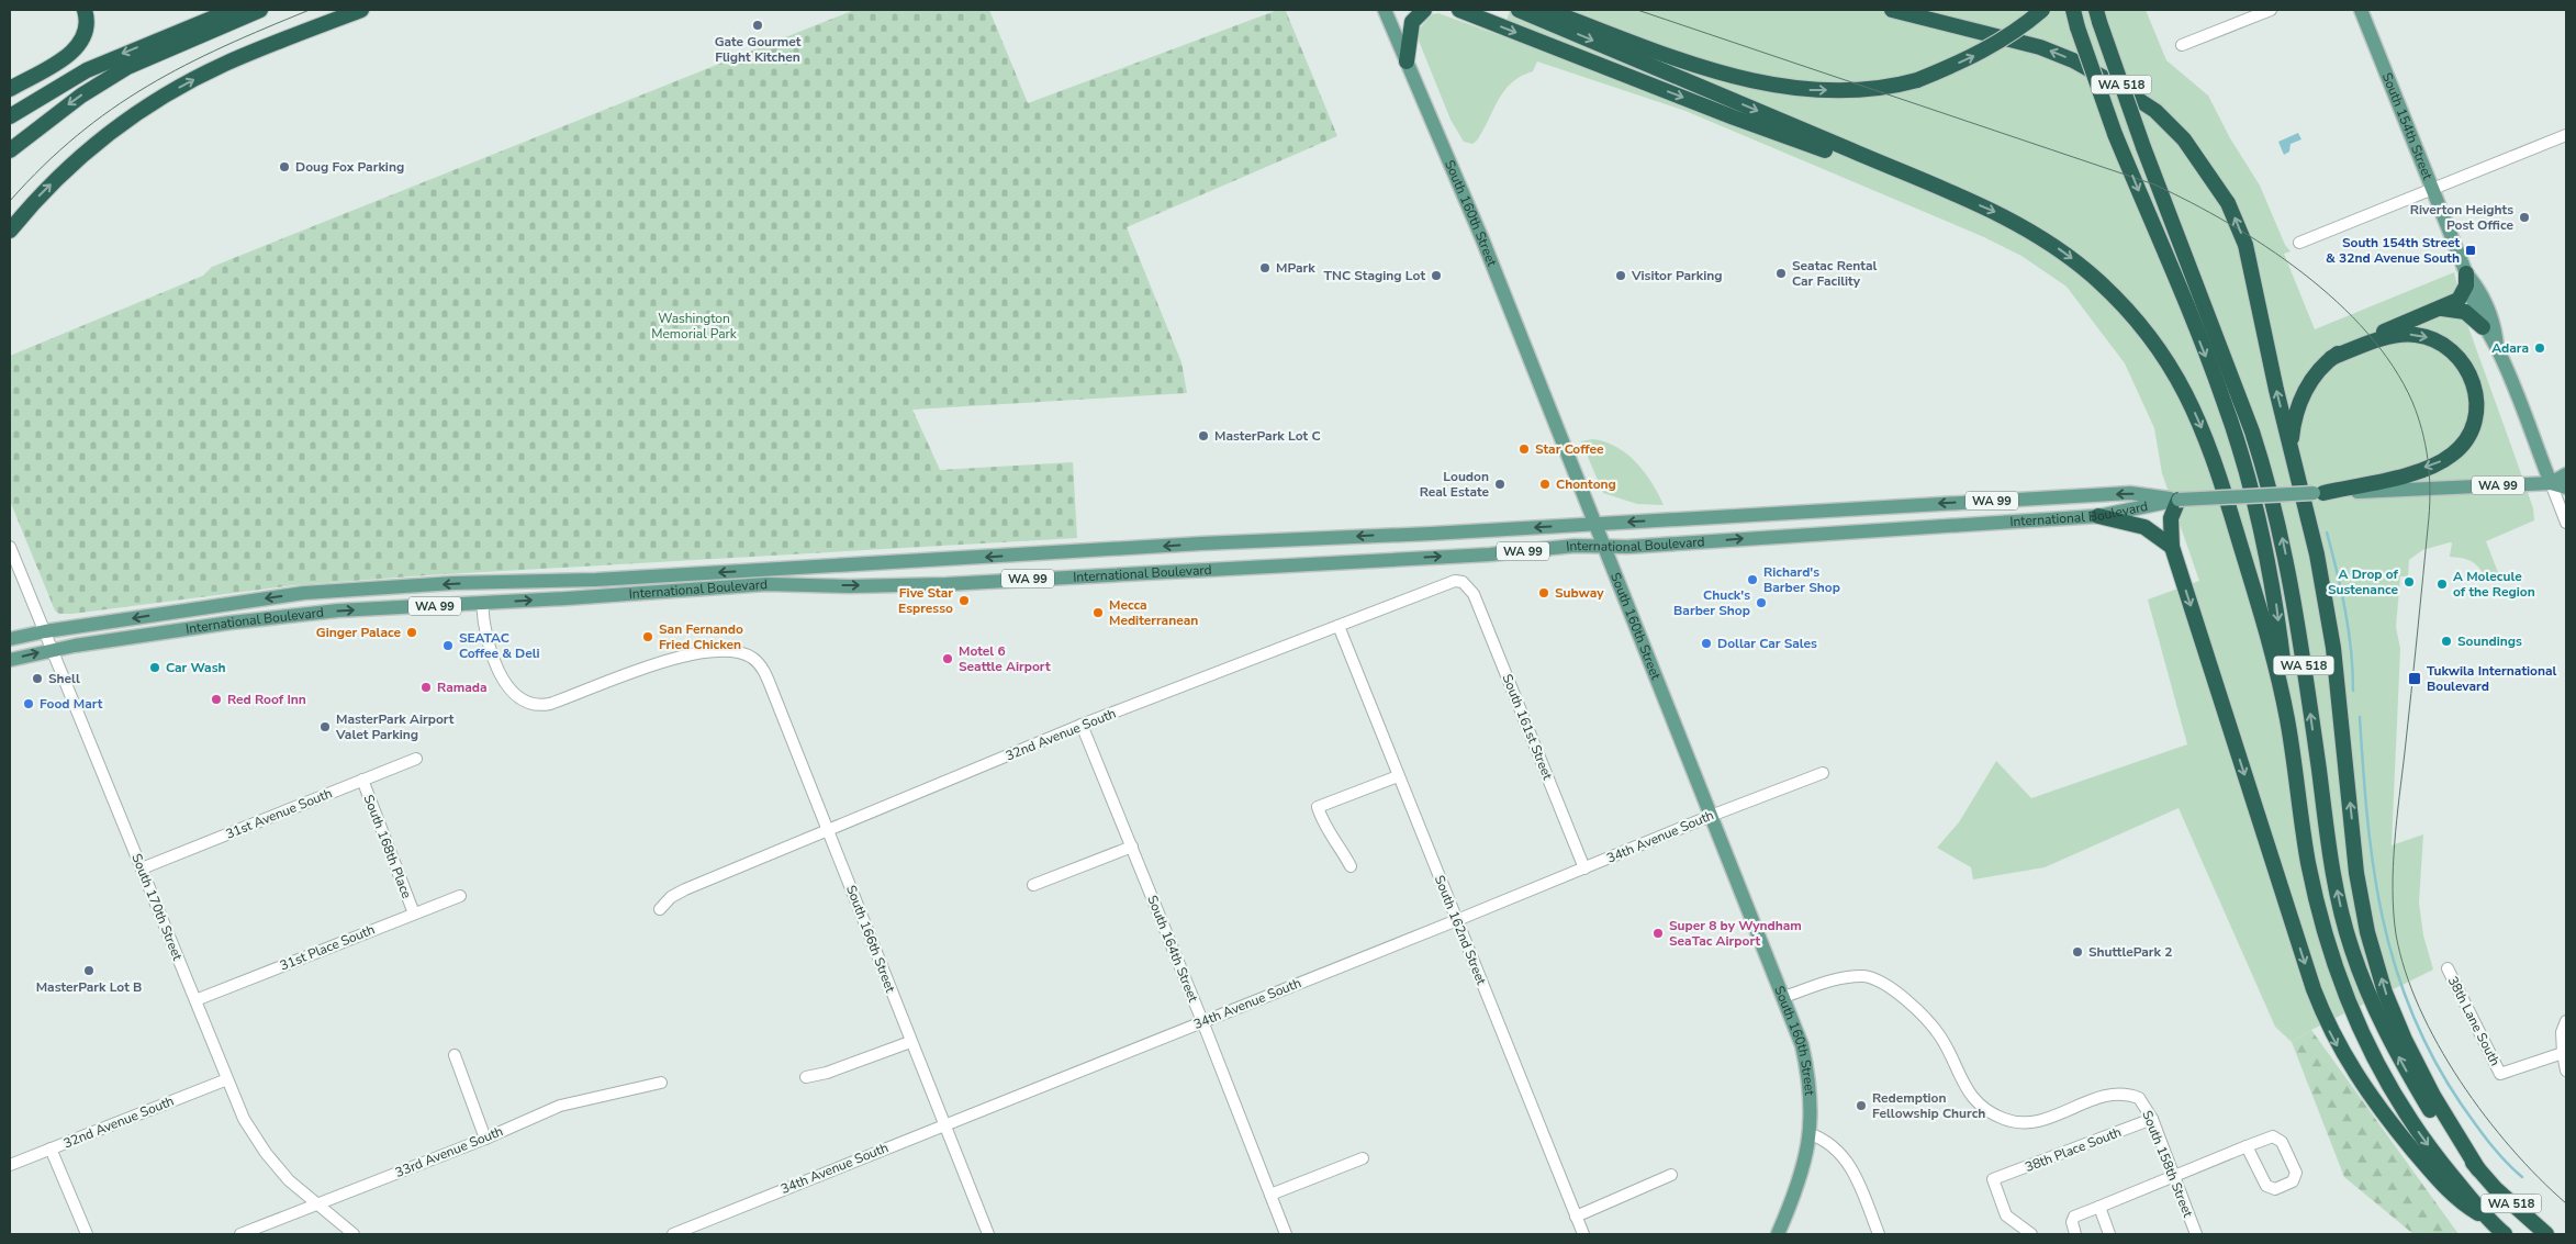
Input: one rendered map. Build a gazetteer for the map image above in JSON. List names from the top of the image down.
{
  "streets": {
    "highway": ["WA 518"],
    "main road": [
      "South 154th Street",
      "South 160th Street",
      "WA 99",
      "International Boulevard"
    ],
    "street": [
      "South 161st Street",
      "32nd Avenue South",
      "31st Avenue South",
      "34th Avenue South",
      "South 168th Place",
      "South 170th Street",
      "South 162nd Street",
      "South 166th Street",
      "31st Place South",
      "South 164th Street",
      "38th Lane South",
      "38th Place South",
      "33rd Avenue South",
      "South 158th Street"
    ]
  },
  "crossings": [
    ["South 154th Street", "International Boulevard"],
    ["South 160th Street", "International Boulevard"],
    ["South 160th Street", "34th Avenue South"],
    ["South 160th Street", "South 158th Street"],
    ["International Boulevard", "South 170th Street"],
    ["International Boulevard", "South 166th Street"],
    ["South 161st Street", "32nd Avenue South"],
    ["South 161st Street", "34th Avenue South"],
    ["32nd Avenue South", "South 170th Street"],
    ["32nd Avenue South", "South 162nd Street"],
    ["32nd Avenue South", "South 166th Street"],
    ["32nd Avenue South", "South 164th Street"],
    ["31st Avenue South", "South 168th Place"],
    ["31st Avenue South", "South 170th Street"],
    ["34th Avenue South", "South 162nd Street"],
    ["34th Avenue South", "South 166th Street"],
    ["34th Avenue South", "South 164th Street"],
    ["South 168th Place", "31st Place South"],
    ["South 170th Street", "31st Place South"],
    ["South 170th Street", "33rd Avenue South"],
    ["38th Place South", "South 158th Street"]
  ],
  "parks": ["Washington Memorial Park"],
  "places": {
    "other": [
      "Gate Gourmet Flight Kitchen",
      "Doug Fox Parking",
      "Riverton Heights Post Office",
      "MPark",
      "Seatac Rental Car Facility",
      "TNC Staging Lot",
      "Visitor Parking",
      "Adara",
      "MasterPark Lot C",
      "Star Coffee",
      "Loudon Real Estate",
      "Chontong",
      "Richard's Barber Shop",
      "A Drop of Sustenance",
      "A Molecule of the Region",
      "Subway",
      "Five Star Espresso",
      "Chuck's Barber Shop",
      "Mecca Mediterranean",
      "Ginger Palace",
      "San Fernando Fried Chicken",
      "Soundings",
      "Dollar Car Sales",
      "SEATAC Coffee & Deli",
      "Motel 6 Seattle Airport",
      "Car Wash",
      "Shell",
      "Ramada",
      "Red Roof Inn",
      "Food Mart",
      "MasterPark Airport Valet Parking",
      "Super 8 by Wyndham SeaTac Airport",
      "ShuttlePark 2",
      "MasterPark Lot B",
      "Redemption Fellowship Church"
    ],
    "transit": ["South 154th Street & 32nd Avenue South", "Tukwila International Boulevard"]
  }
}
